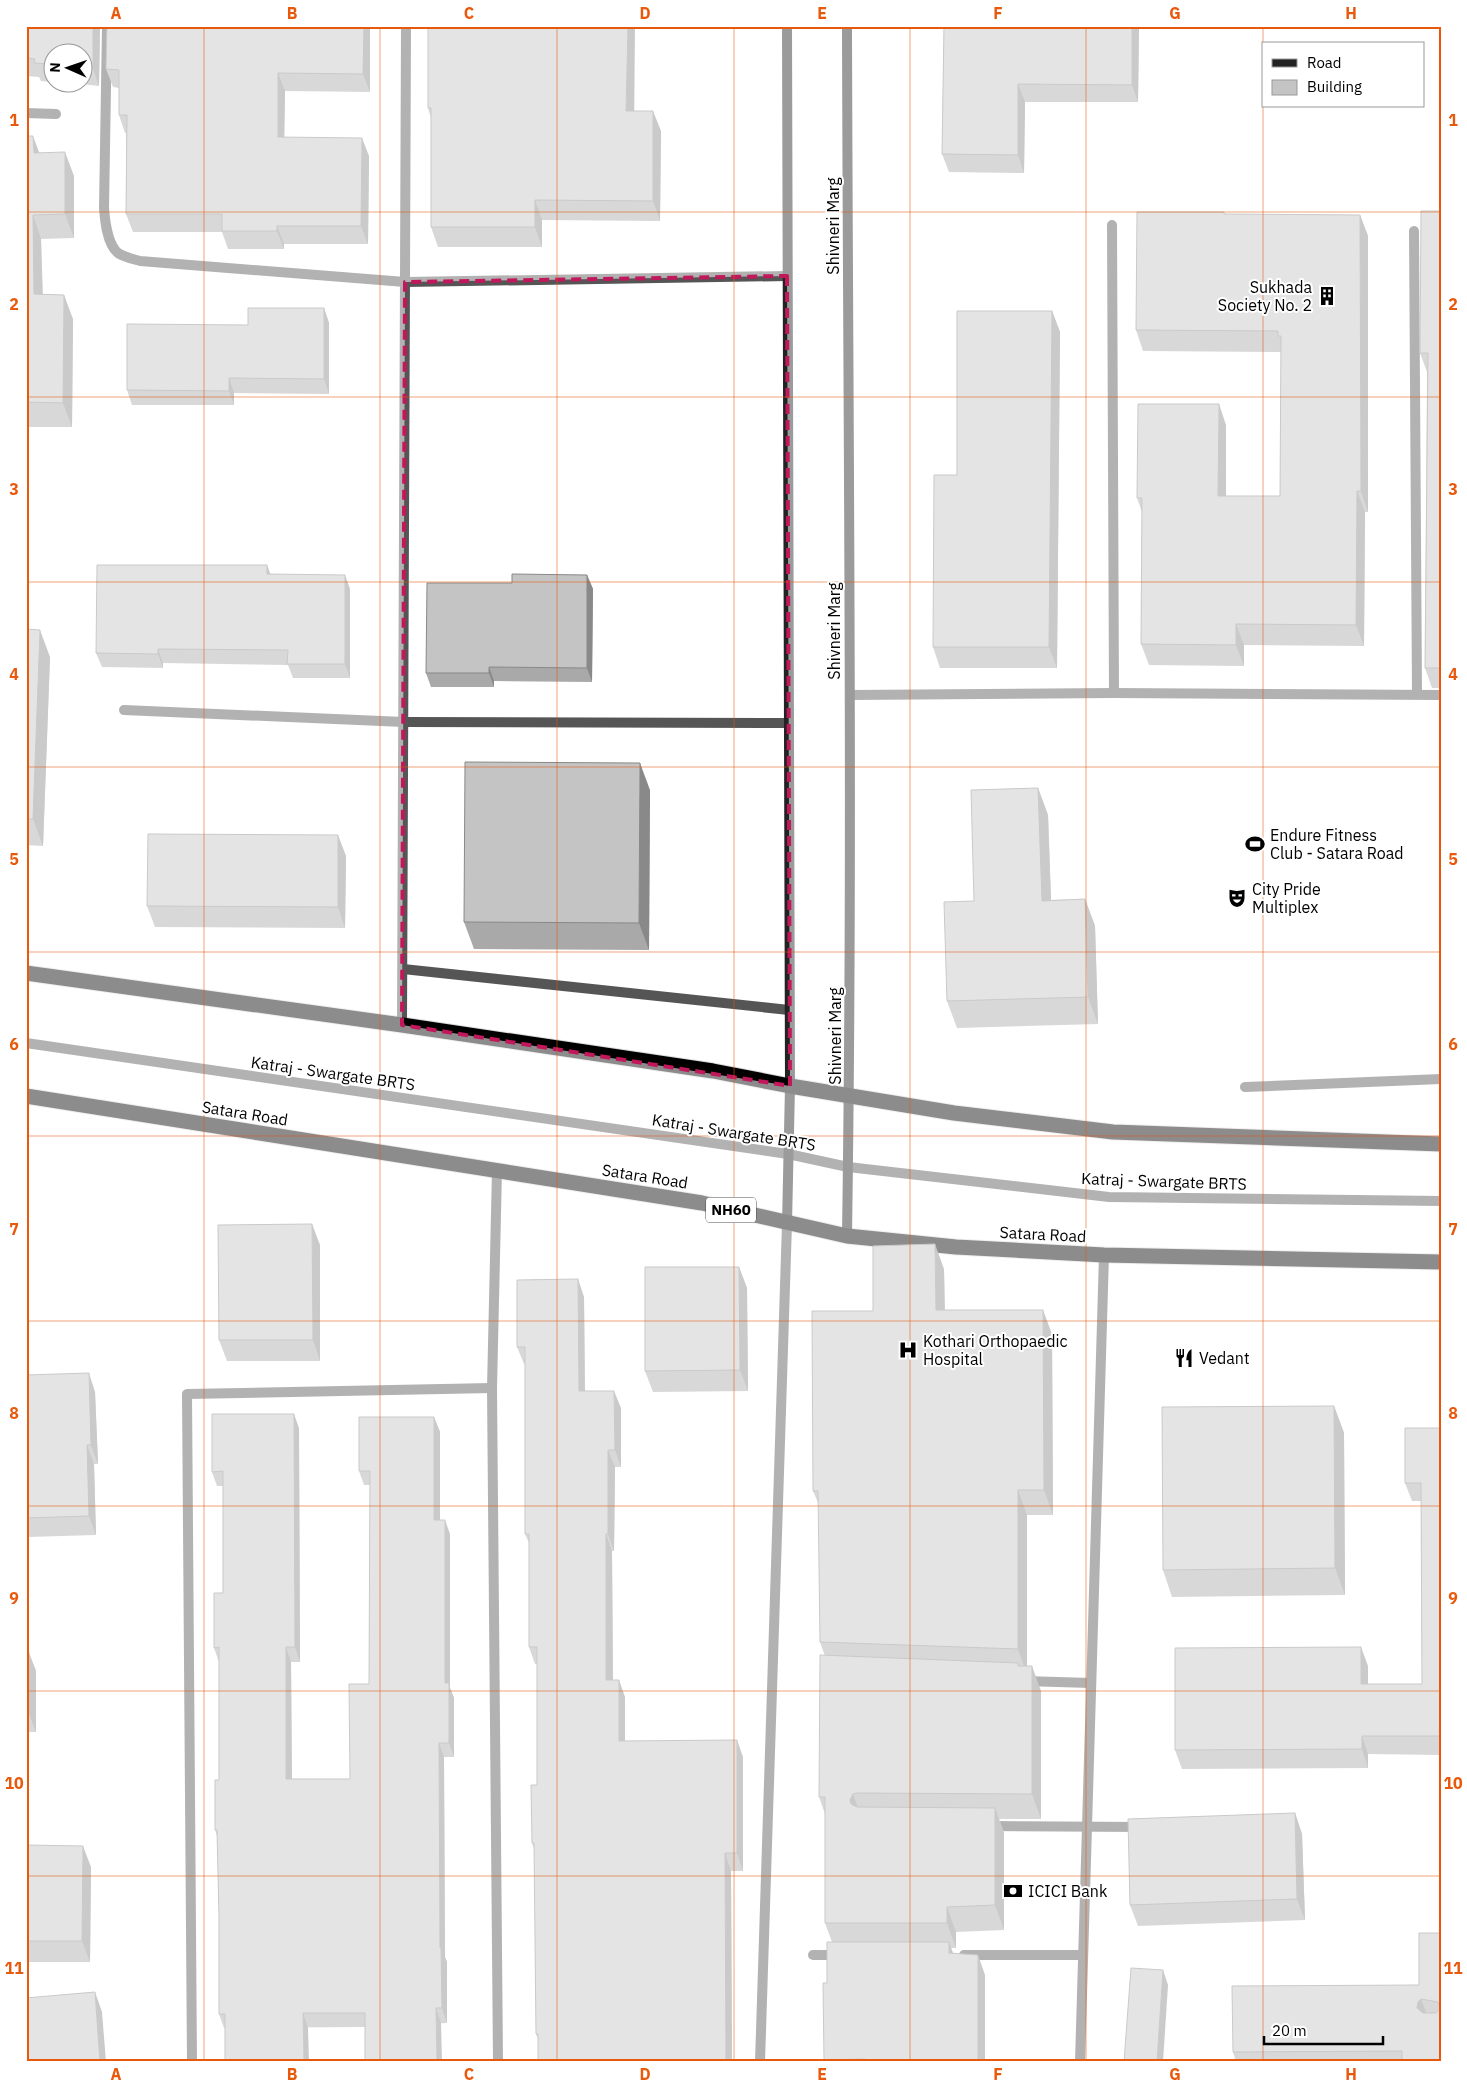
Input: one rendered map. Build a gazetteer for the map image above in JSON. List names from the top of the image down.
{
  "streets": {
    "highway": ["Satara Road", "NH60"],
    "main road": ["Shivneri Marg"],
    "street": ["Katraj - Swargate BRTS"]
  },
  "crossings": [
    ["Shivneri Marg", "Katraj - Swargate BRTS"],
    ["Shivneri Marg", "Satara Road"]
  ],
  "places": {
    "building": ["Sukhada Society No. 2"],
    "sports": ["Endure Fitness Club - Satara Road"],
    "theatre": ["City Pride Multiplex"],
    "hospital": ["Kothari Orthopaedic Hospital"],
    "restaurant": ["Vedant"],
    "bank": ["ICICI Bank"]
  },
  "legend": ["Road", "Building"],
  "scale_bar": "20 m",
  "north": "left",
  "grid": {
    "columns": [
      "A",
      "B",
      "C",
      "D",
      "E",
      "F",
      "G",
      "H"
    ],
    "rows": [
      "1",
      "2",
      "3",
      "4",
      "5",
      "6",
      "7",
      "8",
      "9",
      "10",
      "11"
    ]
  }
}
